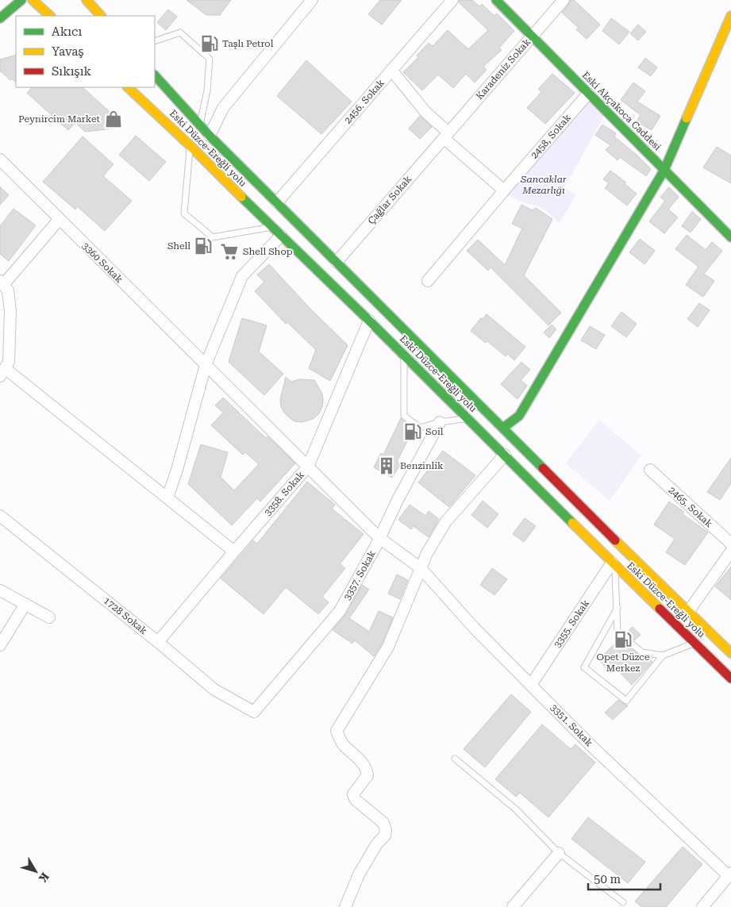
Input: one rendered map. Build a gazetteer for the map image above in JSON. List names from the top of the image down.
{
  "streets": {
    "main road": ["Eski Akçakoca Caddesi", "Eski Düzce-Ereğli yolu"],
    "street": [
      "Karadeniz Sokak",
      "2456. Sokak",
      "2458, Sokak",
      "Çağlar Sokak",
      "3360 Sokak",
      "3358. Sokak",
      "2465. Sokak",
      "3357. Sokak",
      "1728 Sokak",
      "3355. Sokak",
      "3351. Sokak"
    ]
  },
  "crossings": [
    ["Karadeniz Sokak", "Eski Akçakoca Caddesi"],
    ["Karadeniz Sokak", "Çağlar Sokak"],
    ["2456. Sokak", "Eski Düzce-Ereğli yolu"],
    ["Eski Akçakoca Caddesi", "2458, Sokak"],
    ["Eski Düzce-Ereğli yolu", "Çağlar Sokak"],
    ["Eski Düzce-Ereğli yolu", "3358. Sokak"],
    ["Eski Düzce-Ereğli yolu", "3355. Sokak"],
    ["3360 Sokak", "3358. Sokak"],
    ["3360 Sokak", "3351. Sokak"],
    ["3358. Sokak", "1728 Sokak"],
    ["3358. Sokak", "3351. Sokak"],
    ["3357. Sokak", "1728 Sokak"],
    ["3357. Sokak", "3351. Sokak"],
    ["3355. Sokak", "3351. Sokak"]
  ],
  "parks": ["Sancaklar Mezarlığı"],
  "places": {
    "fuel station": [
      "Taşlı Petrol",
      "Shell",
      "Soil",
      "Opet Düzce Merkez"
    ],
    "shop": ["Peynircim Market"],
    "supermarket": ["Shell Shop"],
    "building": ["Benzinlik"]
  },
  "legend": ["Akıcı", "Yavaş", "Sıkışık"],
  "scale_bar": "50 m",
  "north": "bottom right"
}
